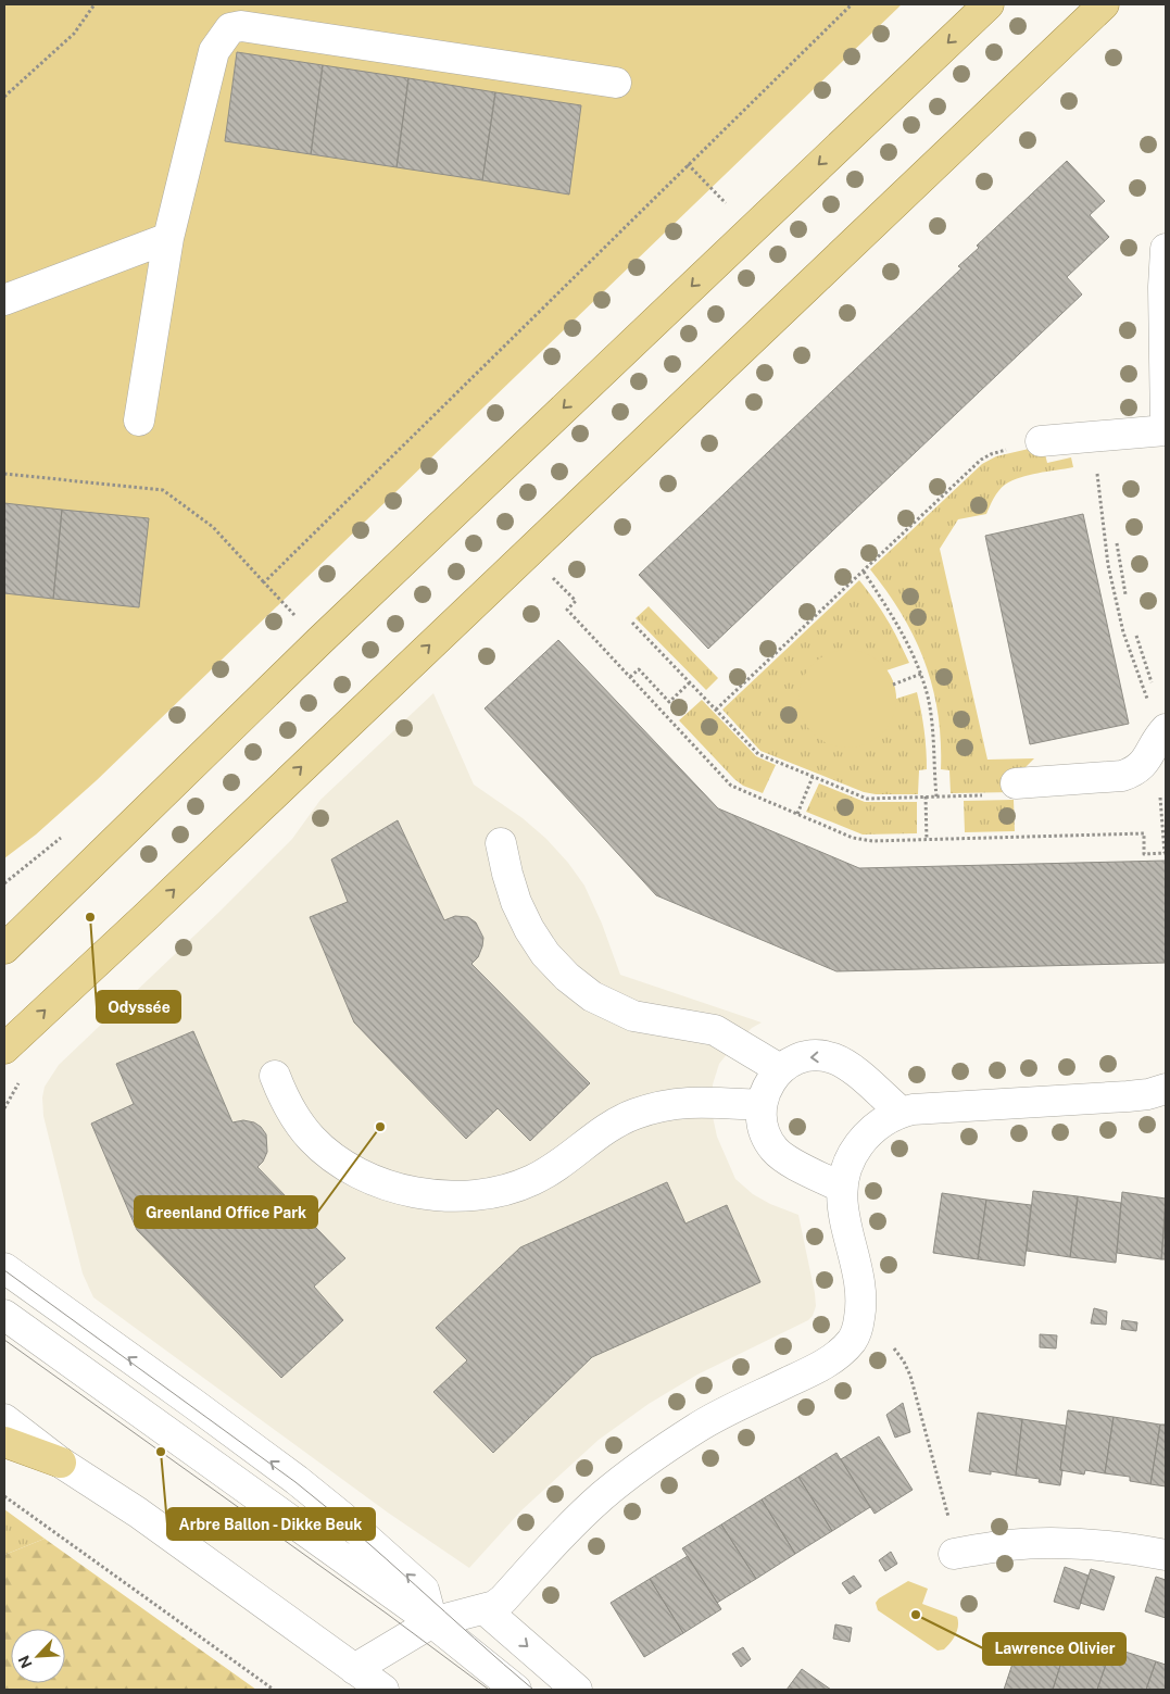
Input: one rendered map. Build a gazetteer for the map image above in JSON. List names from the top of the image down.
{
  "places": [
    "Odyssée",
    "Greenland Office Park",
    "Arbre Ballon - Dikke Beuk",
    "Lawrence Olivier"
  ],
  "north": "bottom left"
}
